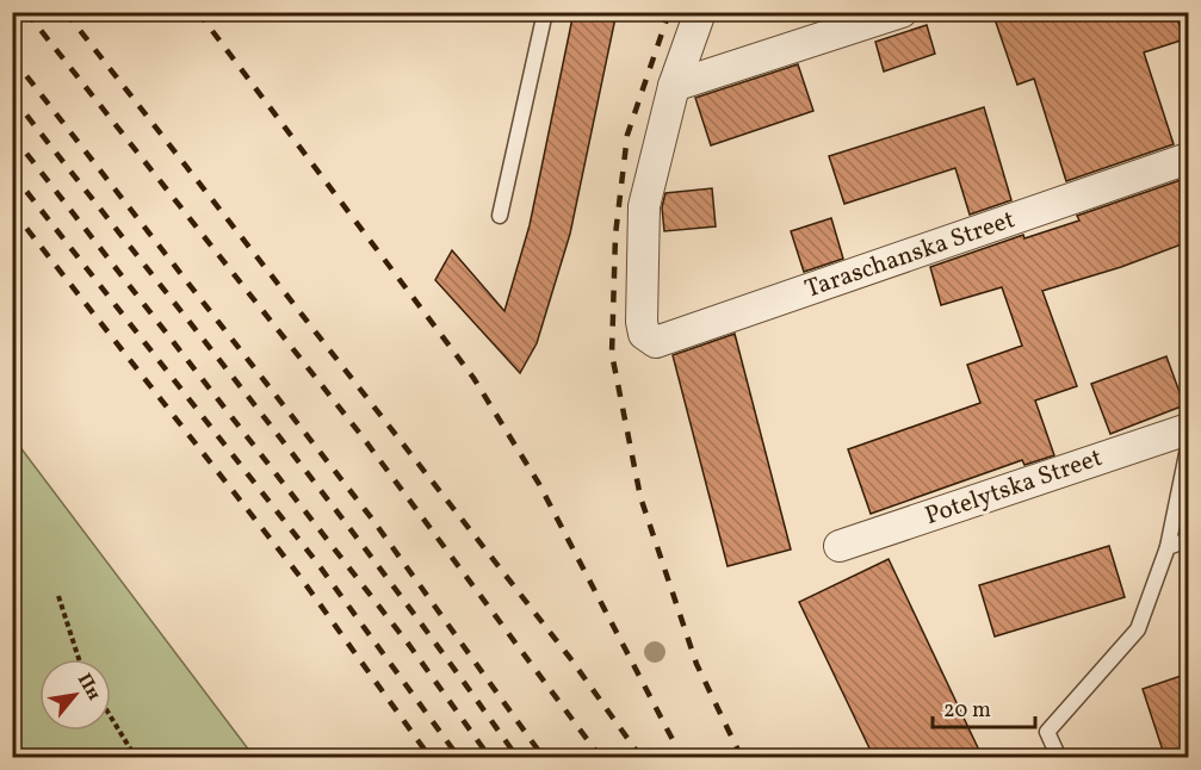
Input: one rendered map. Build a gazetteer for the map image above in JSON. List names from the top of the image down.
{
  "streets": {
    "street": ["Taraschanska Street", "Potelytska Street"]
  },
  "scale_bar": "20 m",
  "north": "top right"
}
